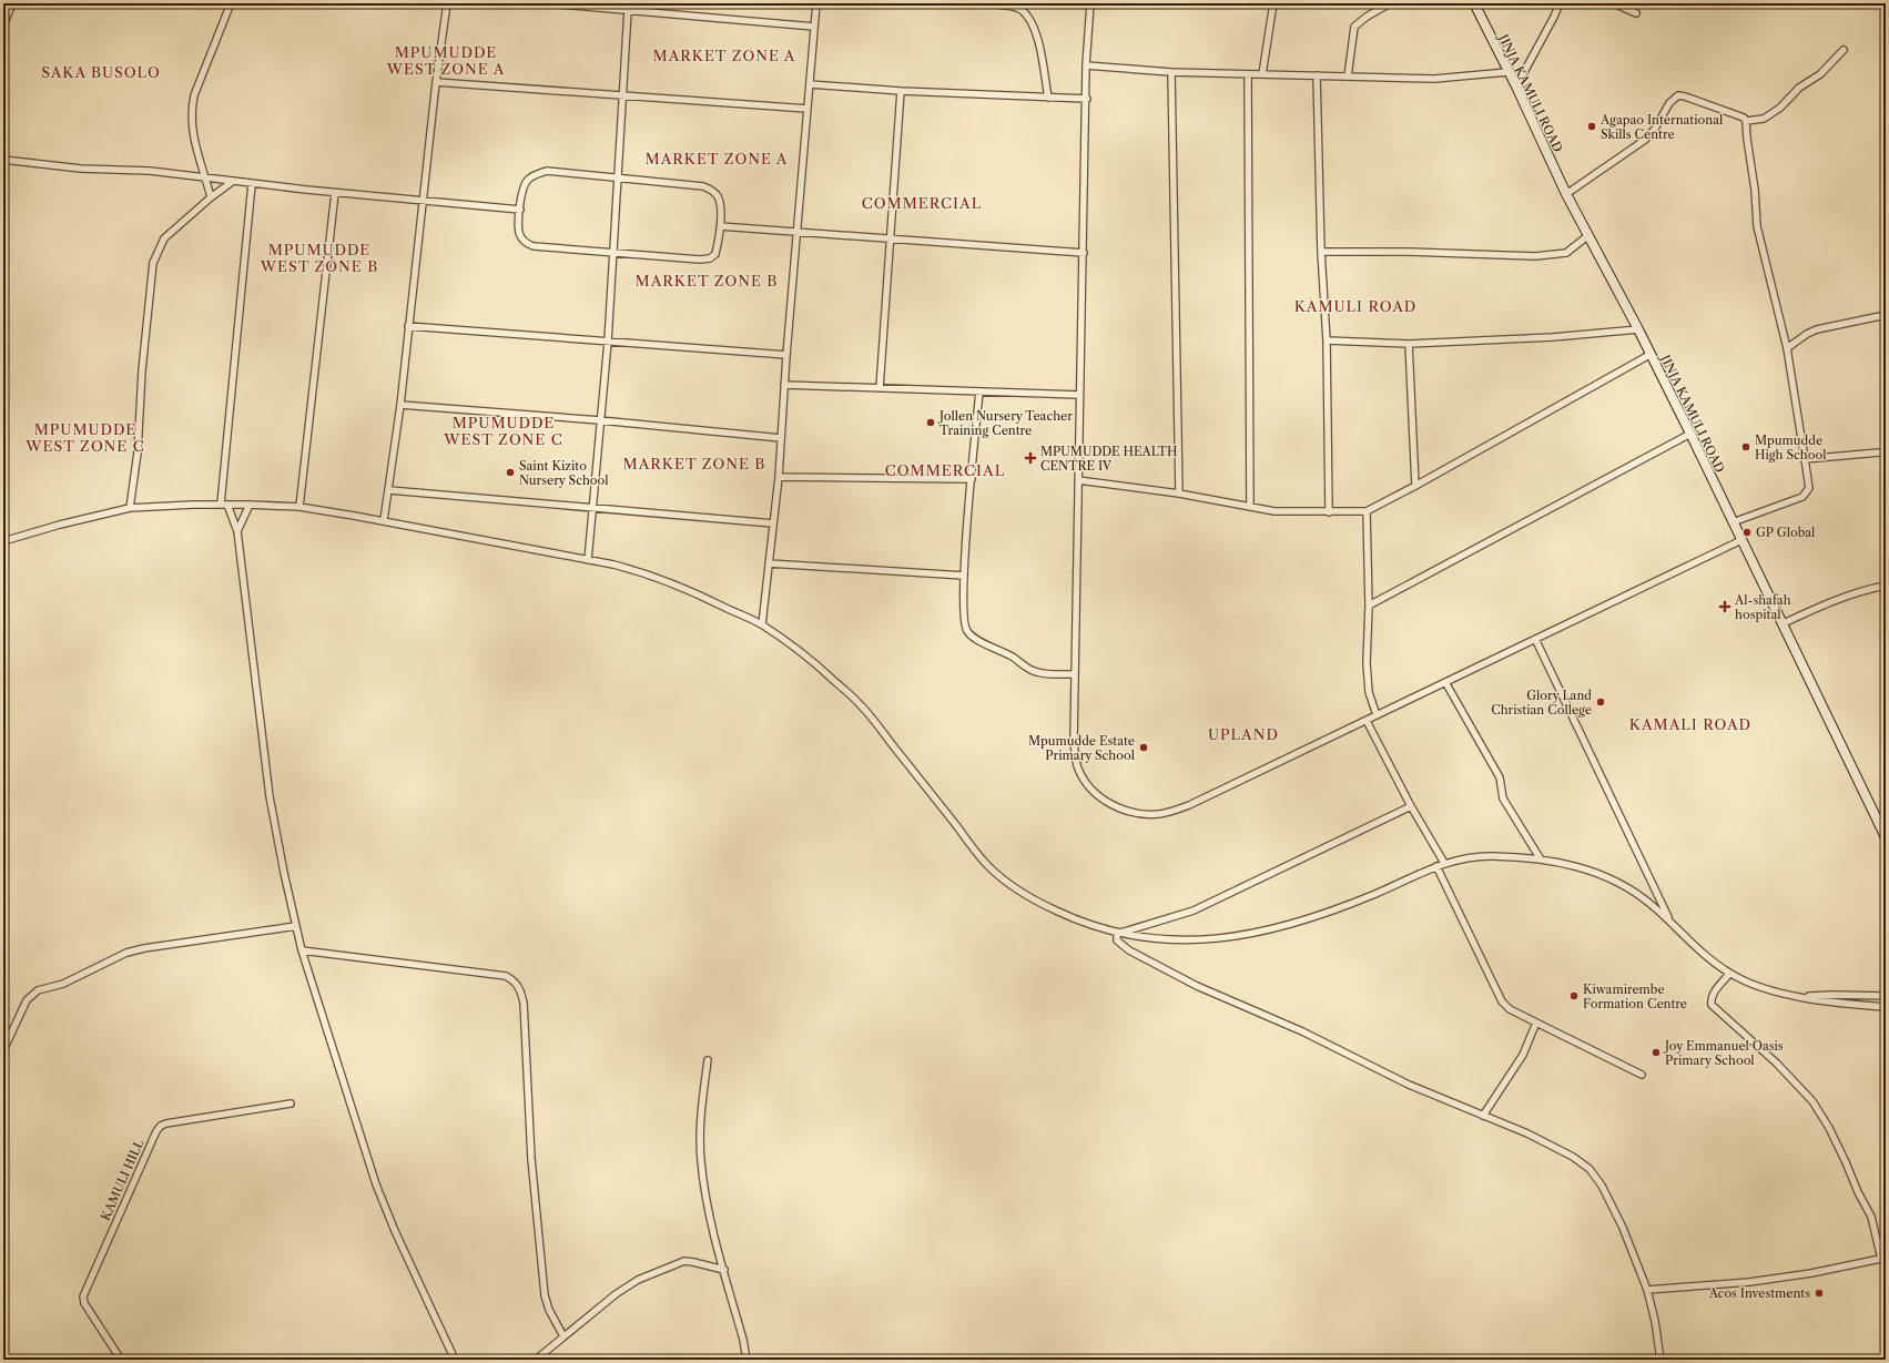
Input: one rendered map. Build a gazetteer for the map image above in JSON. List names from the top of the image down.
{
  "streets": {
    "main road": ["JINJA KAMULI ROAD"],
    "street": ["KAMULI HILL"]
  },
  "districts": [
    "MPUMUDDE WEST ZONE A",
    "MARKET ZONE A",
    "SAKA BUSOLO",
    "MARKET ZONE A",
    "COMMERCIAL",
    "MPUMUDDE WEST ZONE B",
    "MARKET ZONE B",
    "KAMULI ROAD",
    "MPUMUDDE WEST ZONE C",
    "MPUMUDDE WEST ZONE C",
    "MARKET ZONE B",
    "COMMERCIAL",
    "KAMALI ROAD",
    "UPLAND"
  ],
  "places": {
    "other": [
      "Agapao International Skills Centre",
      "Jollen Nursery Teacher Training Centre",
      "Mpumudde High School",
      "Saint Kizito Nursery School",
      "GP Global",
      "Glory Land Christian College",
      "Mpumudde Estate Primary School",
      "Kiwamirembe Formation Centre",
      "Joy Emmanuel Oasis Primary School",
      "Acos Investments"
    ],
    "health": ["MPUMUDDE HEALTH CENTRE IV", "Al-shafah hospital"]
  }
}
